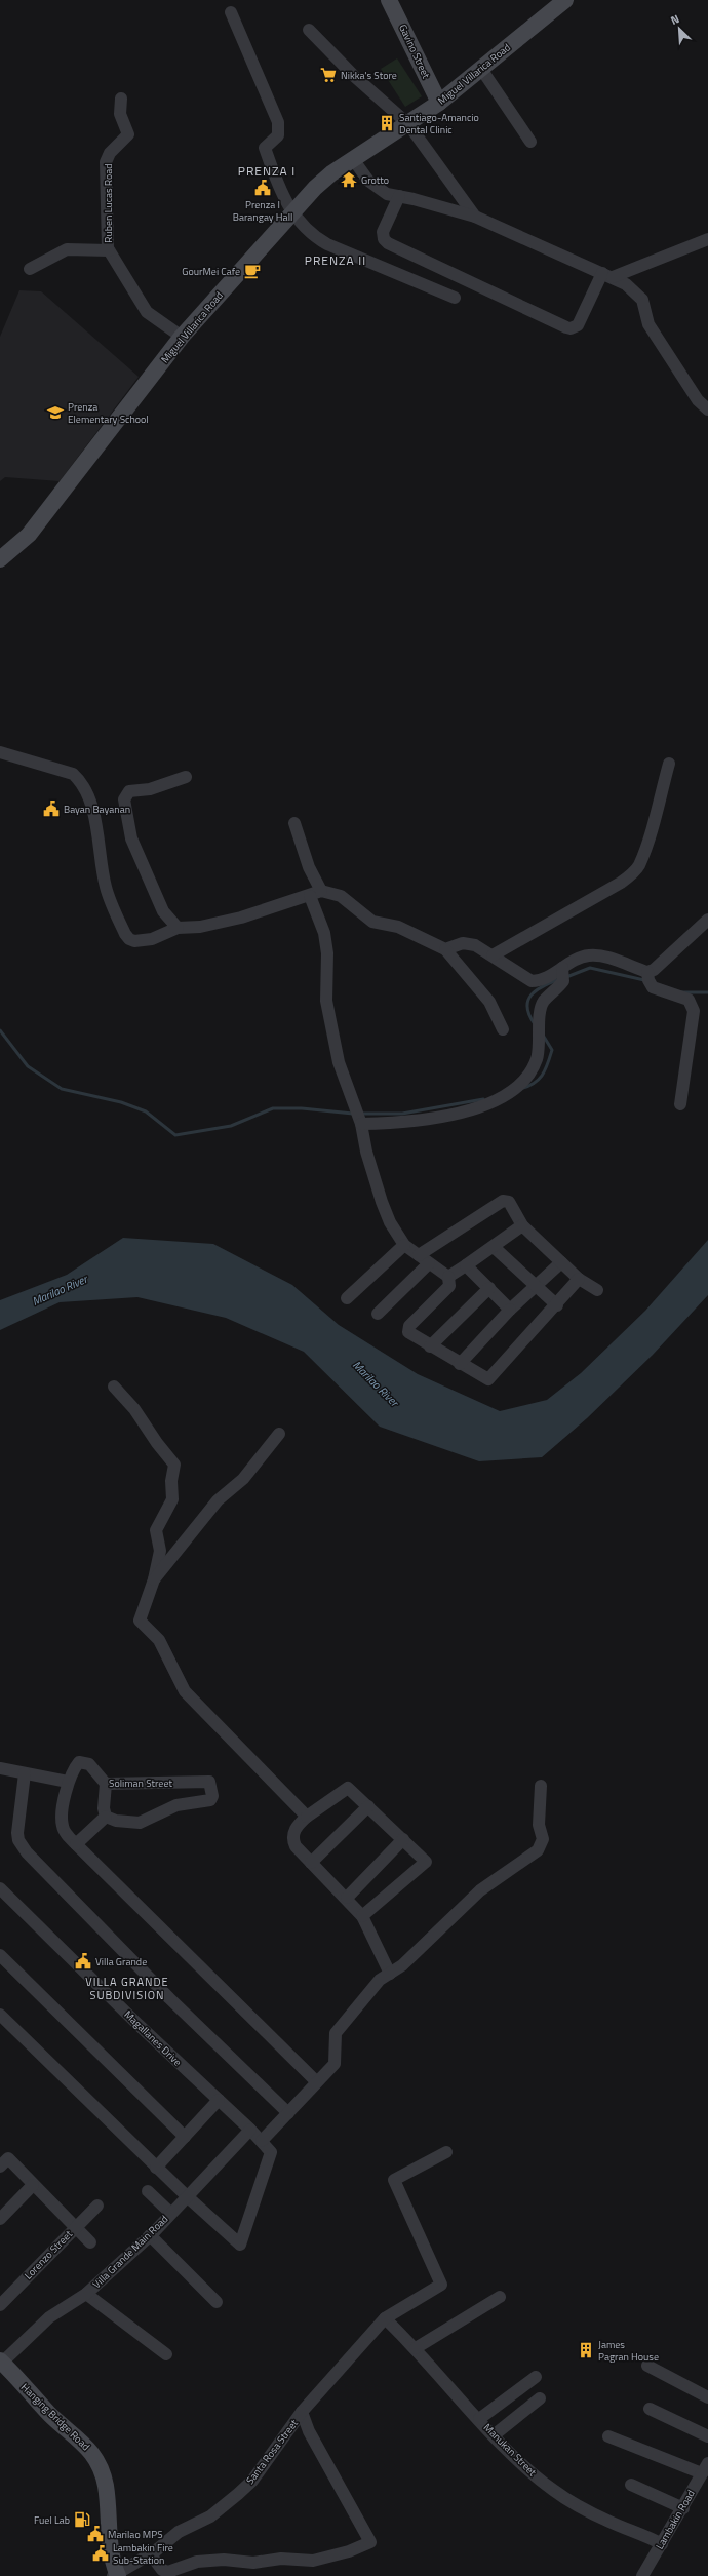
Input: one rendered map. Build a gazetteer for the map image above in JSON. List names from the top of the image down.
{
  "streets": {
    "main road": ["Gavino Street", "Miguel Villarica Road", "Hanging Bridge Road"],
    "street": [
      "Ruben Lucas Road",
      "Soliman Street",
      "Magallanes Drive",
      "Villa Grande Main Road",
      "Lorenzo Street",
      "Manukan Street",
      "Santa Rosa Street",
      "Lambakin Road"
    ]
  },
  "crossings": [
    ["Gavino Street", "Miguel Villarica Road"],
    ["Miguel Villarica Road", "Ruben Lucas Road"],
    ["Magallanes Drive", "Villa Grande Main Road"],
    ["Villa Grande Main Road", "Hanging Bridge Road"],
    ["Hanging Bridge Road", "Santa Rosa Street"],
    ["Manukan Street", "Santa Rosa Street"],
    ["Manukan Street", "Lambakin Road"]
  ],
  "districts": ["PRENZA I", "PRENZA II", "VILLA GRANDE SUBDIVISION"],
  "water": ["Marilao River"],
  "places": {
    "supermarket": ["Nikka's Store"],
    "building": ["Santiago-Amancio Dental Clinic", "James Pagran House"],
    "temple": ["Grotto"],
    "public building": [
      "Prenza I Barangay Hall",
      "Bayan Bayanan",
      "Villa Grande",
      "Marilao MPS",
      "Lambakin Fire Sub-Station"
    ],
    "cafe": ["GourMei Cafe"],
    "school or university": ["Prenza Elementary School"],
    "fuel station": ["Fuel Lab"]
  },
  "north": "top left"
}
